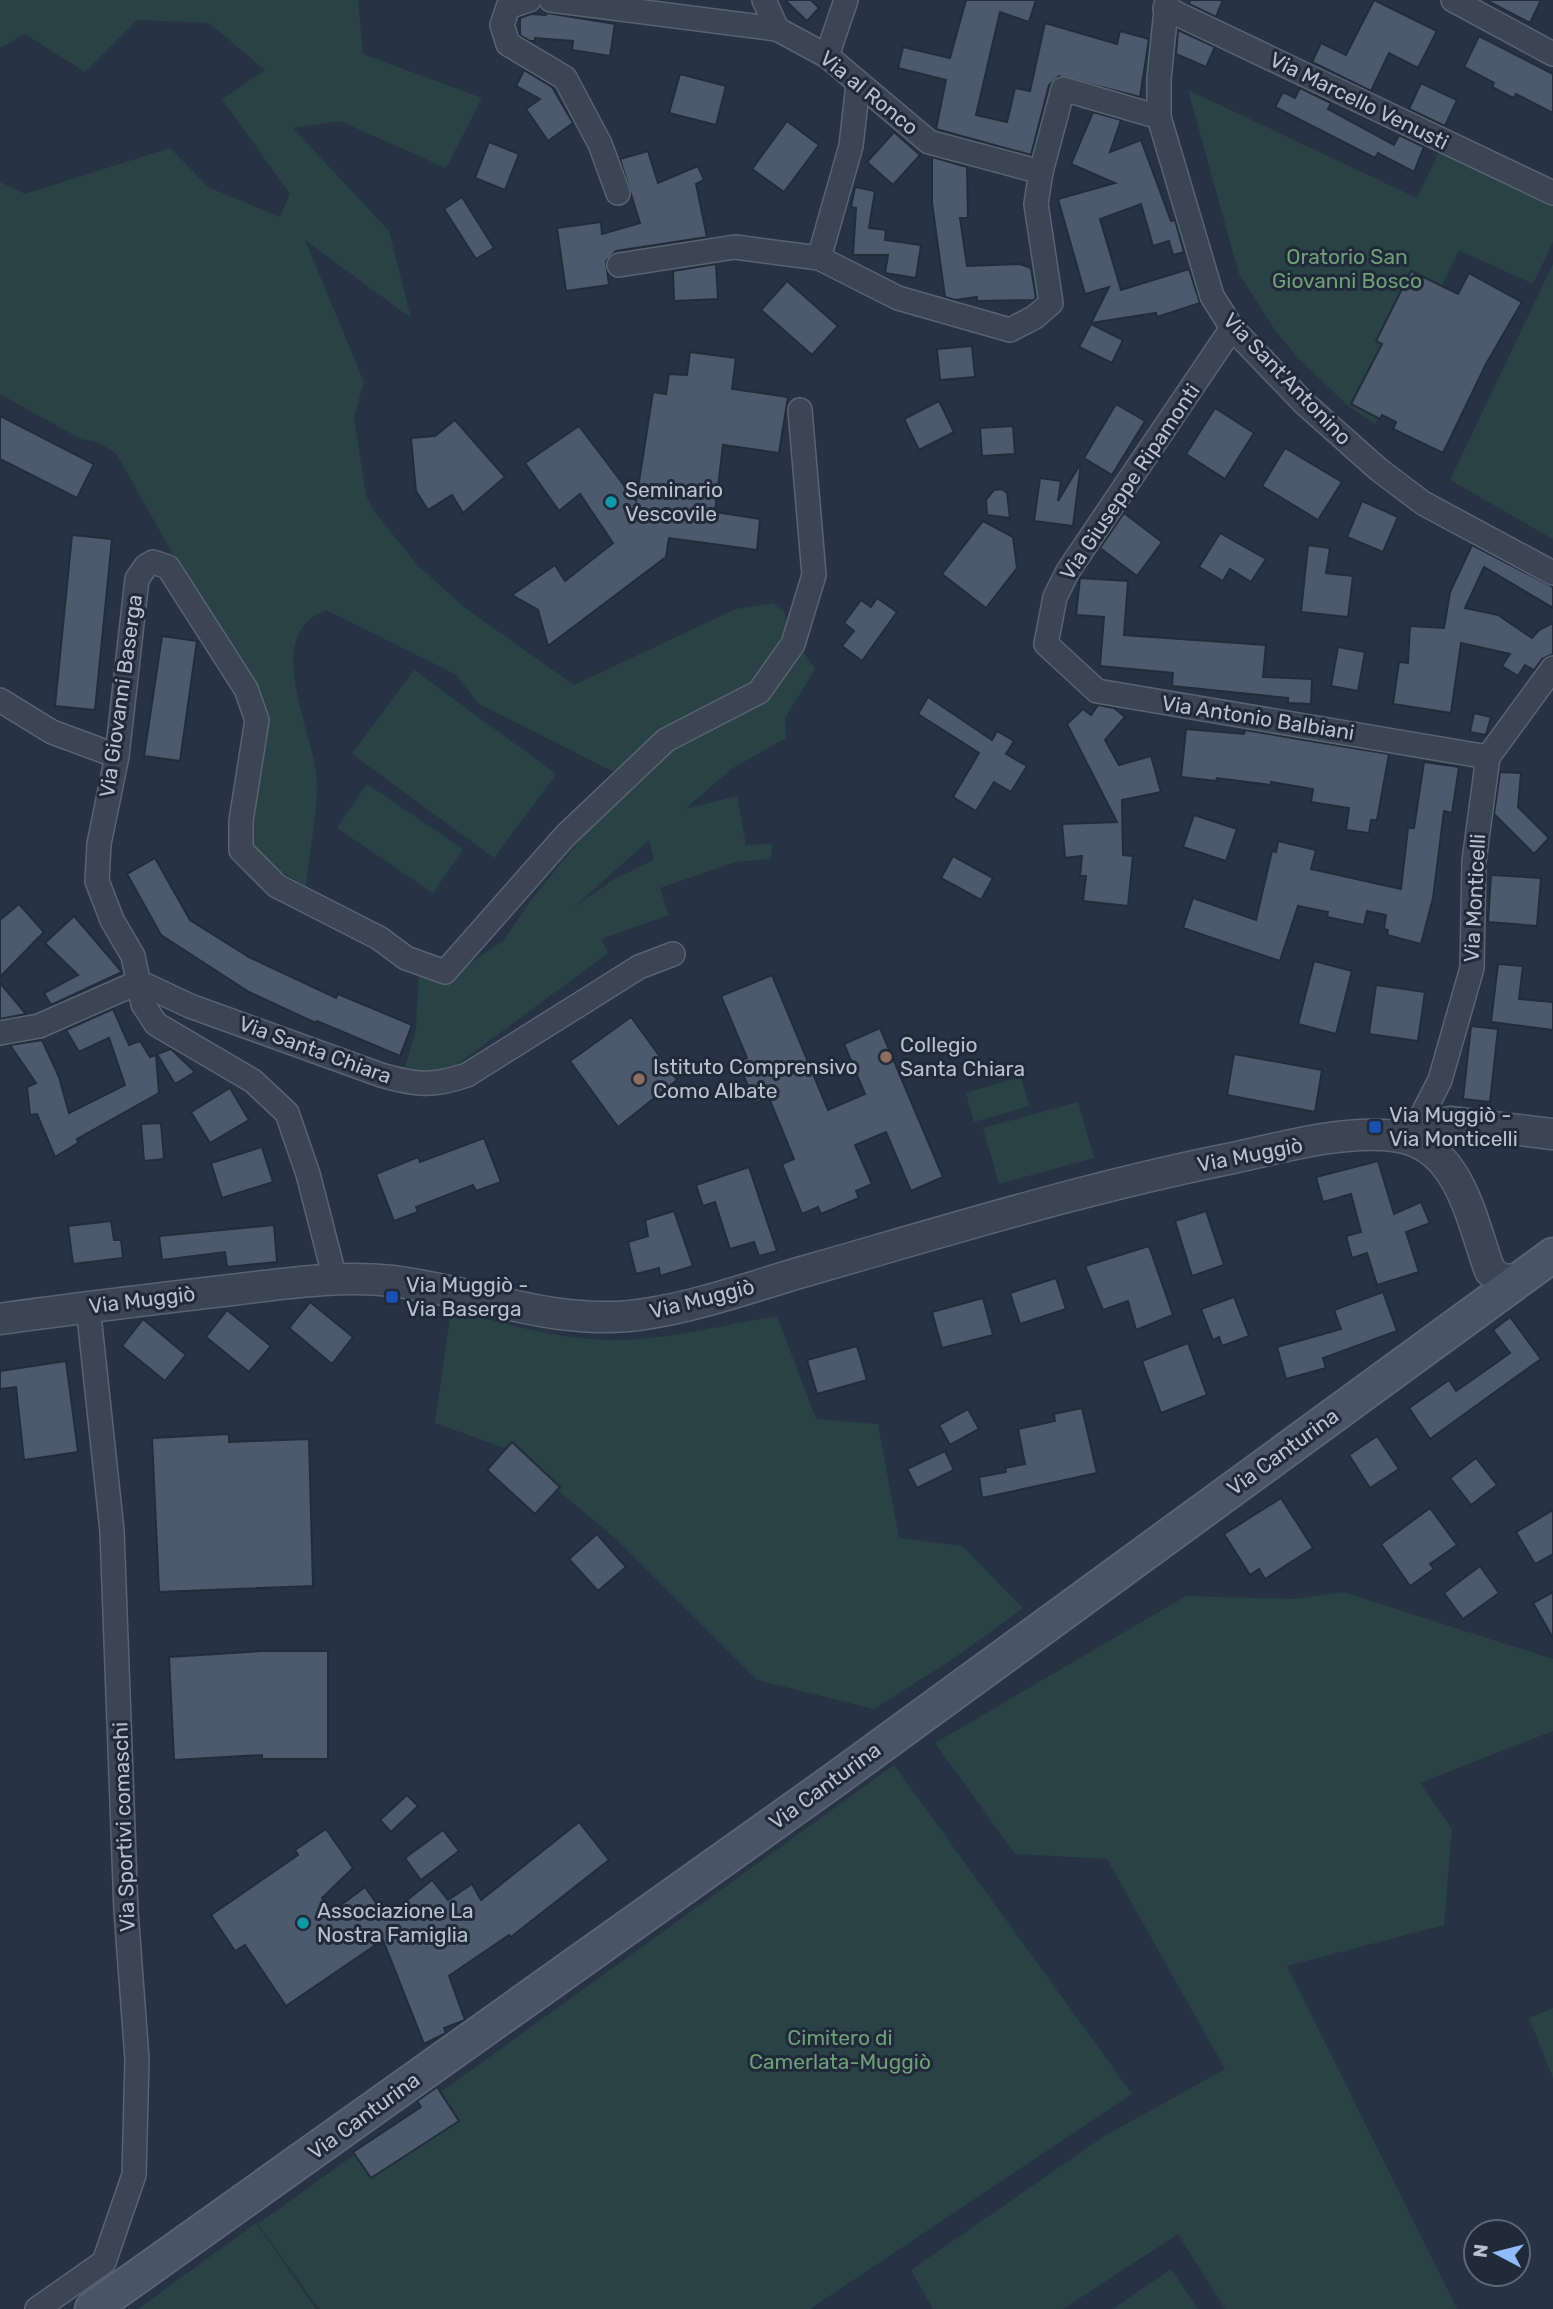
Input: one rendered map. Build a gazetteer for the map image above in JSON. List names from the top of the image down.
{
  "streets": {
    "main road": ["Via Canturina"],
    "street": [
      "Via al Ronco",
      "Via Marcello Venusti",
      "Via Sant'Antonino",
      "Via Giuseppe Ripamonti",
      "Via Giovanni Baserga",
      "Via Antonio Balbiani",
      "Via Monticelli",
      "Via Santa Chiara",
      "Via Muggiò",
      "Via Sportivi comaschi"
    ]
  },
  "crossings": [
    ["Via Marcello Venusti", "Via Sant'Antonino"],
    ["Via Sant'Antonino", "Via Giuseppe Ripamonti"],
    ["Via Giuseppe Ripamonti", "Via Antonio Balbiani"],
    ["Via Giovanni Baserga", "Via Santa Chiara"],
    ["Via Giovanni Baserga", "Via Muggiò"],
    ["Via Antonio Balbiani", "Via Monticelli"],
    ["Via Monticelli", "Via Muggiò"],
    ["Via Muggiò", "Via Sportivi comaschi"]
  ],
  "parks": ["Oratorio San Giovanni Bosco", "Cimitero di Camerlata-Muggiò"],
  "places": {
    "other": [
      "Seminario Vescovile",
      "Collegio Santa Chiara",
      "Istituto Comprensivo Como Albate",
      "Associazione La Nostra Famiglia"
    ],
    "transit": ["Via Muggiò - Via Monticelli", "Via Muggiò - Via Baserga"]
  },
  "north": "left"
}
